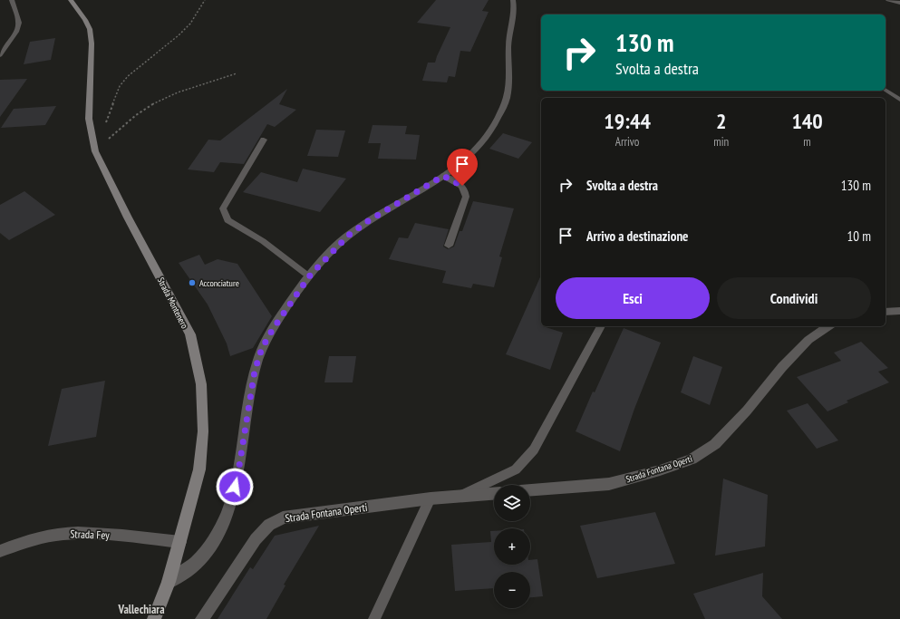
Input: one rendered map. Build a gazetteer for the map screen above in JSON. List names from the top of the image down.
{
  "streets": {
    "main road": ["Strada Montenero"],
    "street": ["Strada Fontana Operti", "Strada Fey"]
  },
  "crossings": [
    ["Strada Montenero", "Strada Fey"]
  ],
  "districts": ["Vallechiara"],
  "places": ["Acconciature"],
  "page": {
    "turn": ["130 m", "Svolta a destra"],
    "eta": [
      "19:44",
      "Arrivo",
      "2",
      "min",
      "140",
      "m"
    ],
    "list": [
      {
        "name": "Svolta a destra",
        "value": "130 m"
      },
      {
        "name": "Arrivo a destinazione",
        "value": "10 m"
      }
    ],
    "buttons": ["Esci", "Condividi"],
    "map_buttons": ["+", "−"]
  }
}
